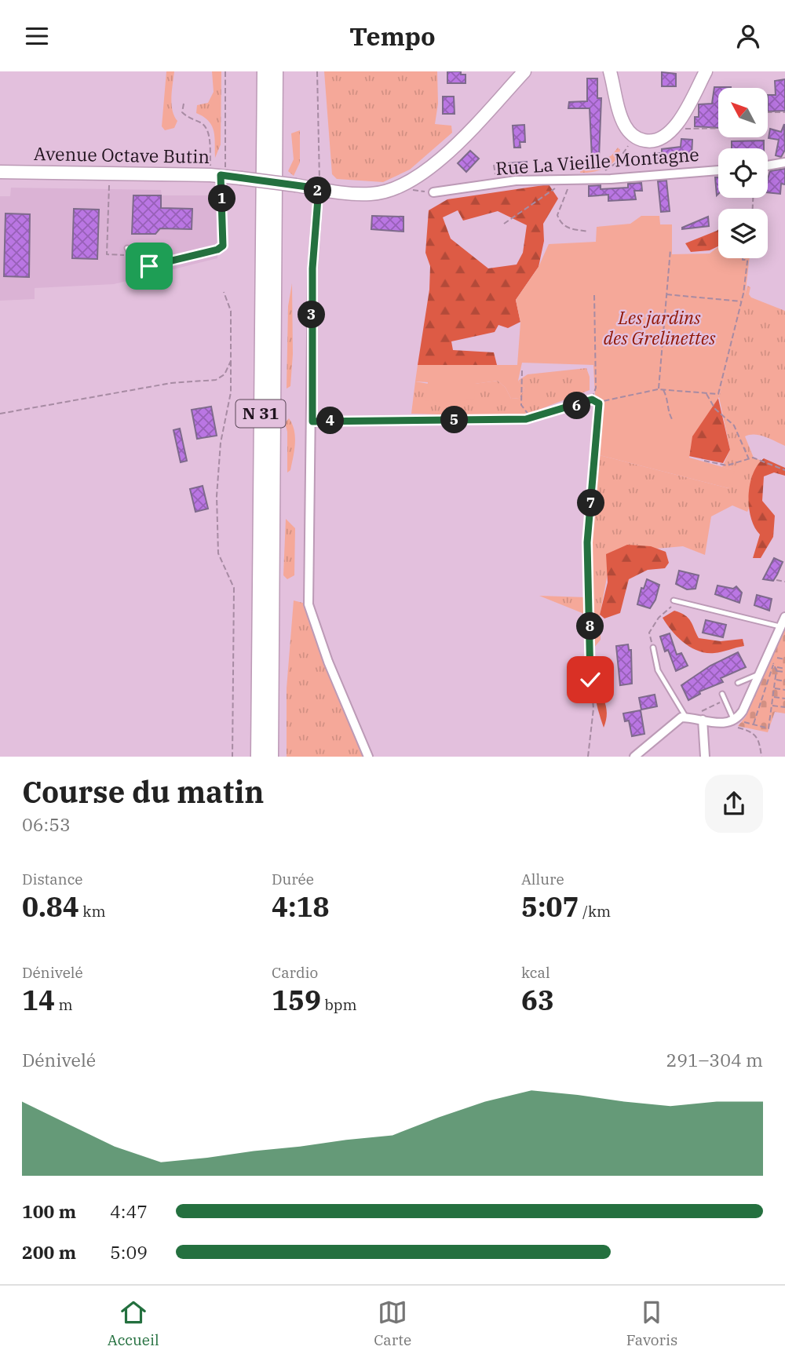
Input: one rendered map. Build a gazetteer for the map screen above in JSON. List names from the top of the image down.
{
  "streets": {
    "highway": ["N 31"],
    "main road": ["Avenue Octave Butin"],
    "street": ["Rue La Vieille Montagne"]
  },
  "parks": ["Les jardins des Grelinettes"],
  "north": "top left",
  "page": {
    "header": "Tempo",
    "pins": [
      "2",
      "1",
      "3",
      "6",
      "5",
      "4",
      "7",
      "8"
    ],
    "heading": ["Course du matin", "06:53"],
    "stats": [
      ["Distance", "0.84 km"],
      ["Durée", "4:18"],
      ["Allure", "5:07 /km"],
      ["Dénivelé", "14 m"],
      ["Cardio", "159 bpm"],
      ["kcal", "63"]
    ],
    "chart": ["Dénivelé", "291–304 m"],
    "list": [
      {
        "name": "100 m",
        "note": "4:47"
      },
      {
        "name": "200 m",
        "note": "5:09"
      }
    ],
    "tabs": ["Accueil", "Carte", "Favoris"]
  }
}
